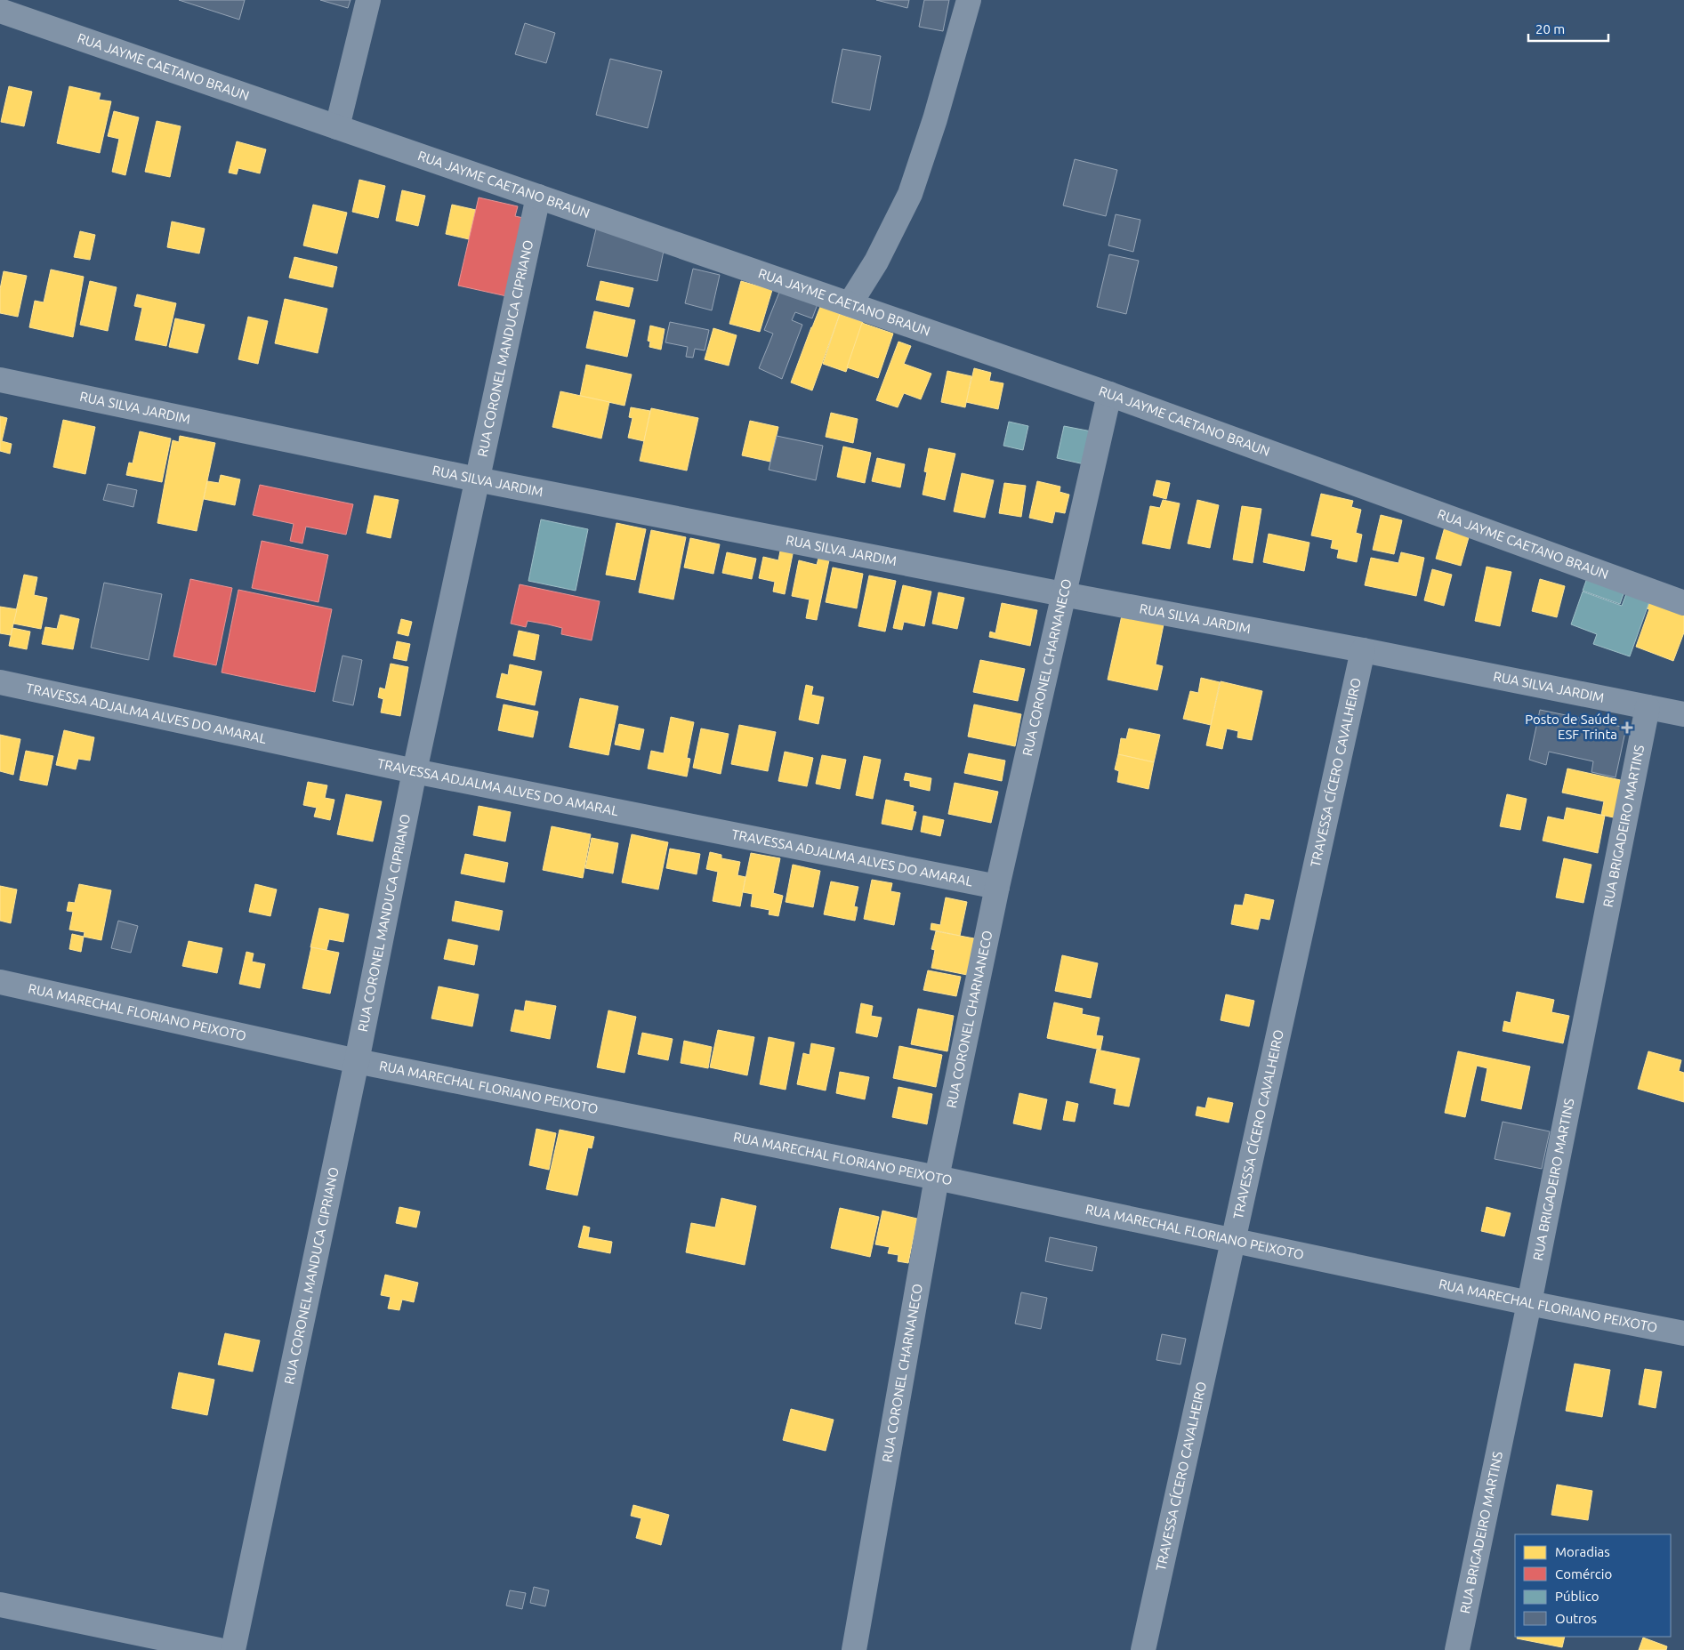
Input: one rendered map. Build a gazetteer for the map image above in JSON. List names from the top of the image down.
{
  "streets": {
    "street": [
      "RUA JAYME CAETANO BRAUN",
      "RUA CORONEL MANDUCA CIPRIANO",
      "RUA SILVA JARDIM",
      "RUA CORONEL CHARNANECO",
      "TRAVESSA ADJALMA ALVES DO AMARAL",
      "TRAVESSA CÍCERO CAVALHEIRO",
      "RUA BRIGADEIRO MARTINS",
      "RUA MARECHAL FLORIANO PEIXOTO"
    ]
  },
  "crossings": [
    ["RUA JAYME CAETANO BRAUN", "RUA CORONEL MANDUCA CIPRIANO"],
    ["RUA JAYME CAETANO BRAUN", "RUA CORONEL CHARNANECO"],
    ["RUA CORONEL MANDUCA CIPRIANO", "RUA SILVA JARDIM"],
    ["RUA CORONEL MANDUCA CIPRIANO", "TRAVESSA ADJALMA ALVES DO AMARAL"],
    ["RUA CORONEL MANDUCA CIPRIANO", "RUA MARECHAL FLORIANO PEIXOTO"],
    ["RUA SILVA JARDIM", "RUA CORONEL CHARNANECO"],
    ["RUA SILVA JARDIM", "TRAVESSA CÍCERO CAVALHEIRO"],
    ["RUA SILVA JARDIM", "RUA BRIGADEIRO MARTINS"],
    ["RUA CORONEL CHARNANECO", "TRAVESSA ADJALMA ALVES DO AMARAL"],
    ["RUA CORONEL CHARNANECO", "RUA MARECHAL FLORIANO PEIXOTO"],
    ["TRAVESSA CÍCERO CAVALHEIRO", "RUA MARECHAL FLORIANO PEIXOTO"],
    ["RUA BRIGADEIRO MARTINS", "RUA MARECHAL FLORIANO PEIXOTO"]
  ],
  "places": {
    "health": ["Posto de Saúde ESF Trinta"]
  },
  "legend": [
    "Moradias",
    "Comércio",
    "Público",
    "Outros"
  ],
  "scale_bar": "20 m"
}
